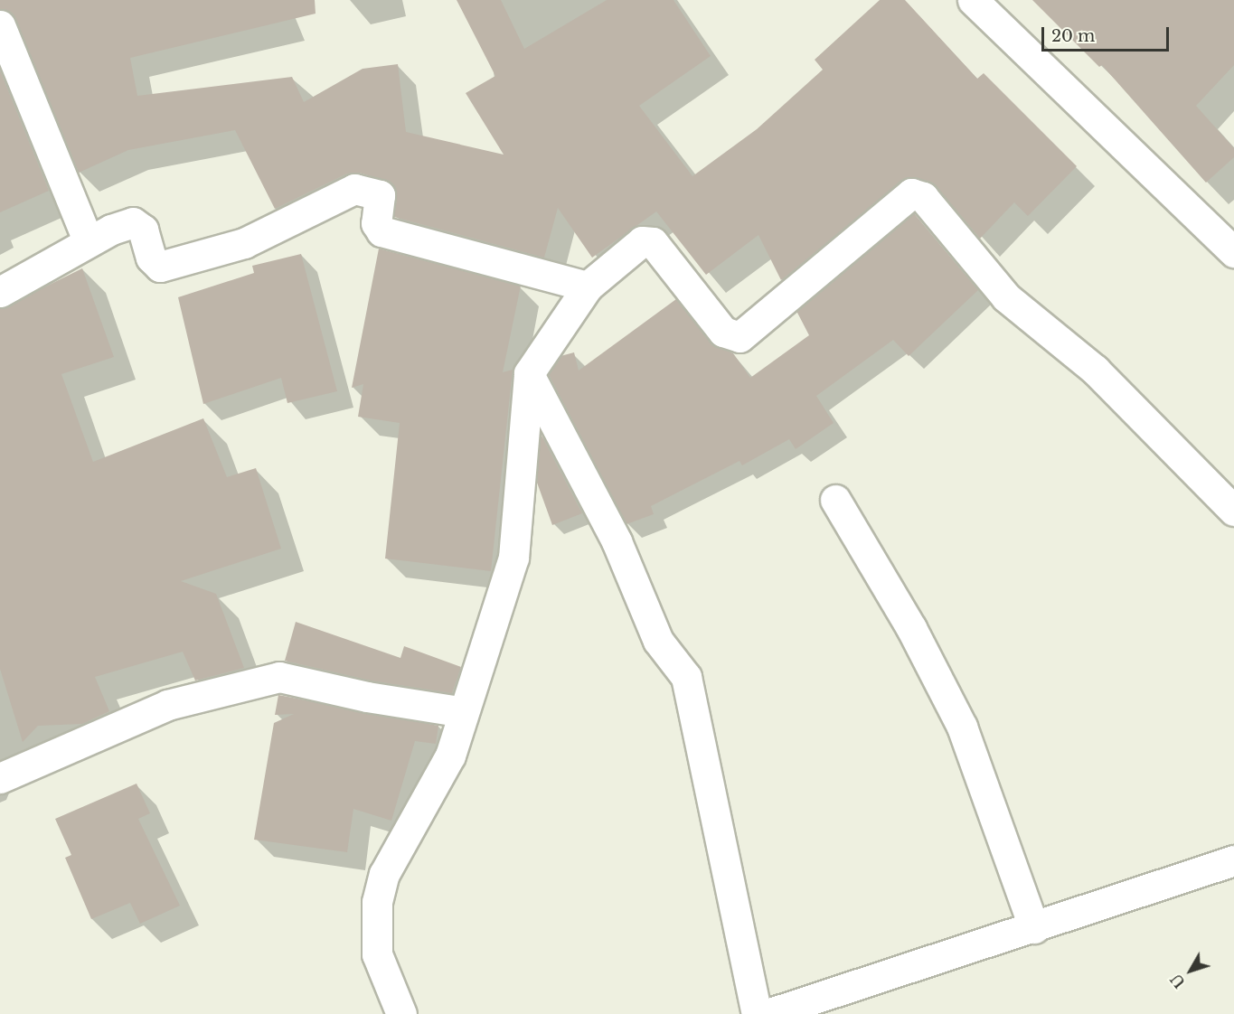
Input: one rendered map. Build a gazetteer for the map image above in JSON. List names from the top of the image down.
{
  "scale_bar": "20 m",
  "north": "bottom left"
}
